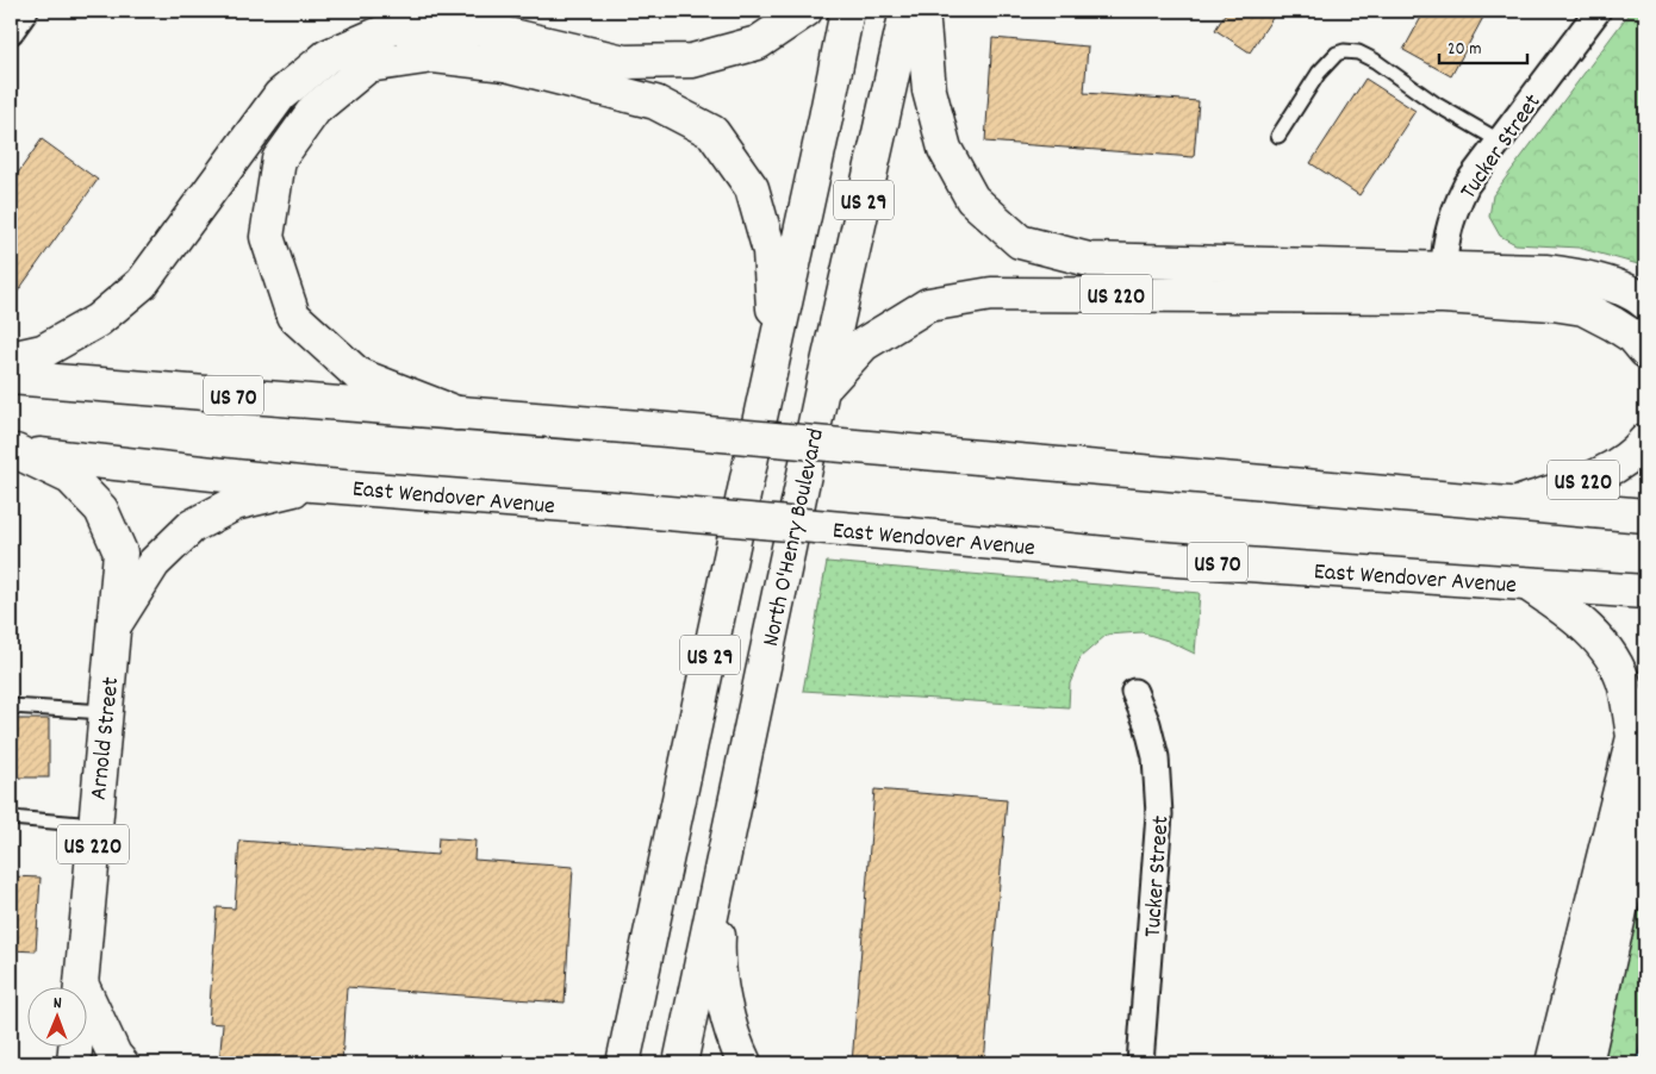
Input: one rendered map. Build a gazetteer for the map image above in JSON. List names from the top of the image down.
{
  "streets": {
    "highway": [
      "US 29",
      "US 220",
      "US 70",
      "East Wendover Avenue",
      "North O'Henry Boulevard",
      "Arnold Street"
    ],
    "street": ["Tucker Street"]
  },
  "crossings": [
    ["Tucker Street", "US 220"],
    ["US 220", "US 70"],
    ["US 220", "East Wendover Avenue"],
    ["US 220", "North O'Henry Boulevard"],
    ["US 220", "Arnold Street"]
  ],
  "scale_bar": "20 m",
  "north": "top"
}
